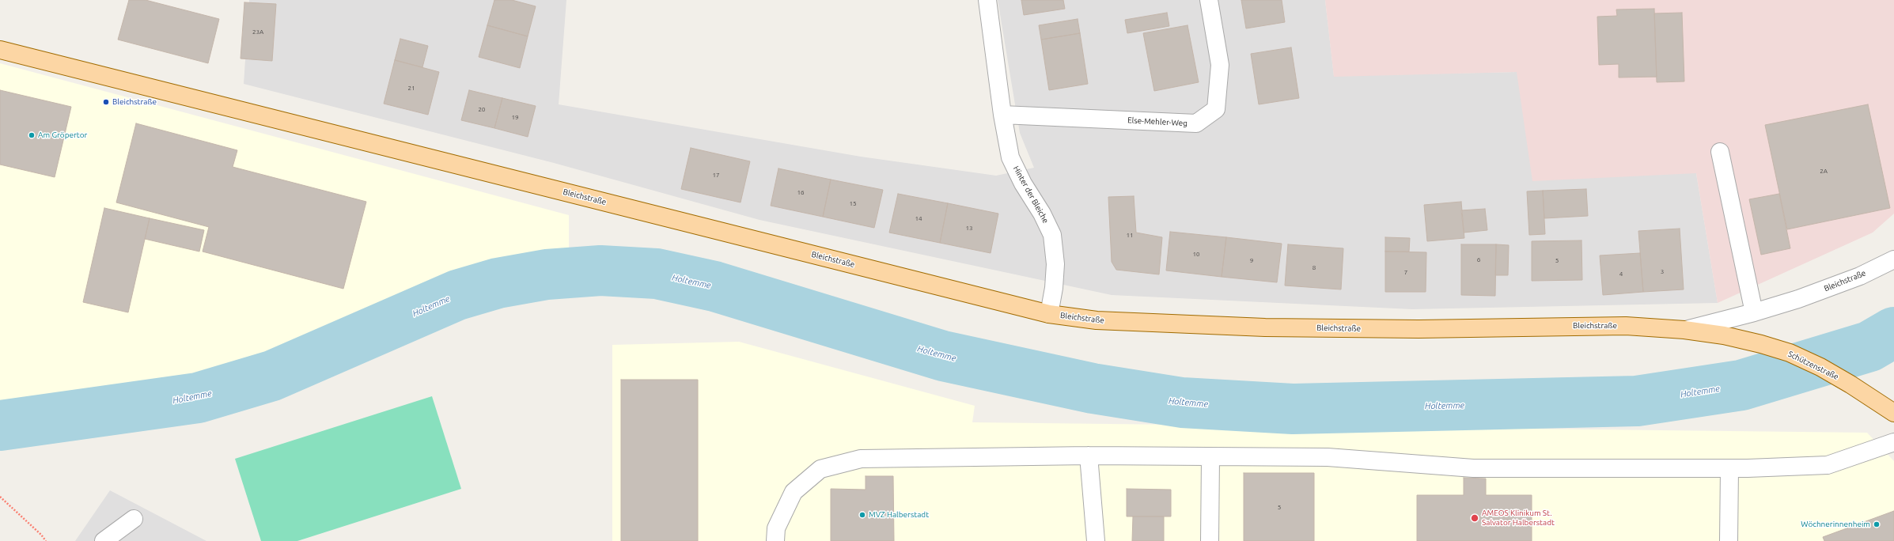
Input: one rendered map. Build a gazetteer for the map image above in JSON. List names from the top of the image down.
{
  "streets": {
    "main road": ["Bleichstraße", "Schützenstraße"],
    "street": ["Else-Mehler-Weg", "Hinter der Bleiche"]
  },
  "crossings": [
    ["Else-Mehler-Weg", "Hinter der Bleiche"],
    ["Hinter der Bleiche", "Bleichstraße"],
    ["Bleichstraße", "Schützenstraße"]
  ],
  "water": ["Holtemme"],
  "places": [
    "Bleichstraße",
    "Am Gröpertor",
    "MVZ Halberstadt",
    "AMEOS Klinikum St. Salvator Halberstadt",
    "Wöchnerinnenheim"
  ],
  "house_numbers": [
    "23A",
    "21",
    "20",
    "19",
    "2A",
    "17",
    "16",
    "15",
    "14",
    "13",
    "11",
    "10",
    "6",
    "9",
    "5",
    "8",
    "3",
    "7",
    "4",
    "5"
  ]
}
